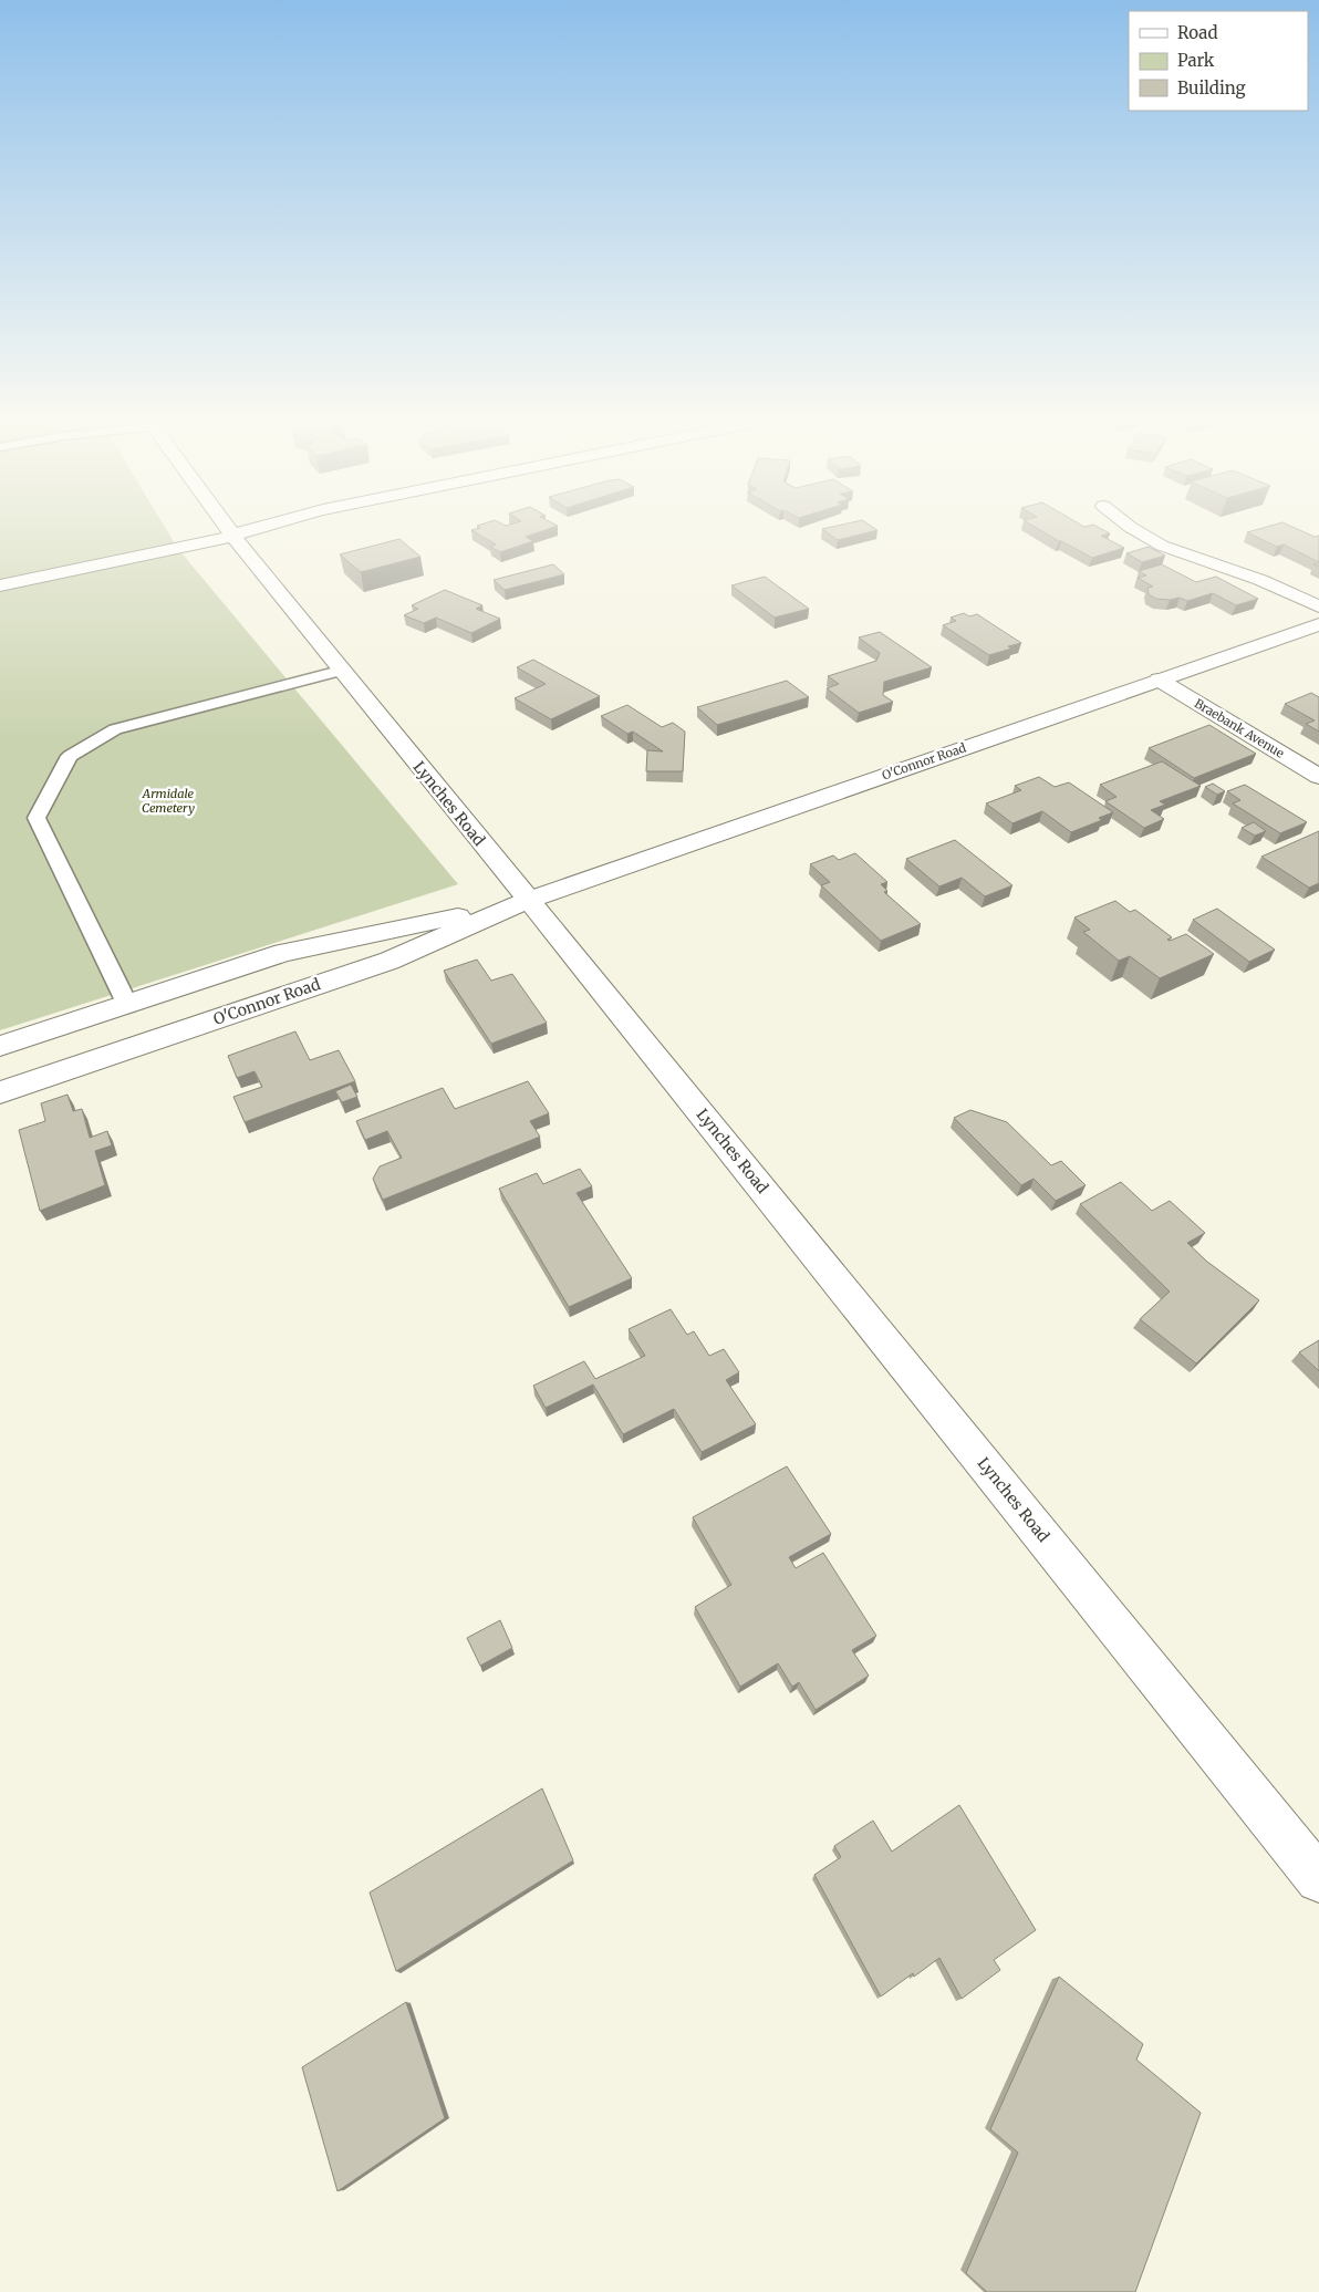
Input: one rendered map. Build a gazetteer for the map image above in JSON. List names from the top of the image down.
{
  "streets": {
    "street": ["Braebank Avenue", "O'Connor Road", "Lynches Road"]
  },
  "crossings": [
    ["Braebank Avenue", "O'Connor Road"],
    ["O'Connor Road", "Lynches Road"]
  ],
  "parks": ["Armidale Cemetery"],
  "legend": ["Road", "Park", "Building"]
}
